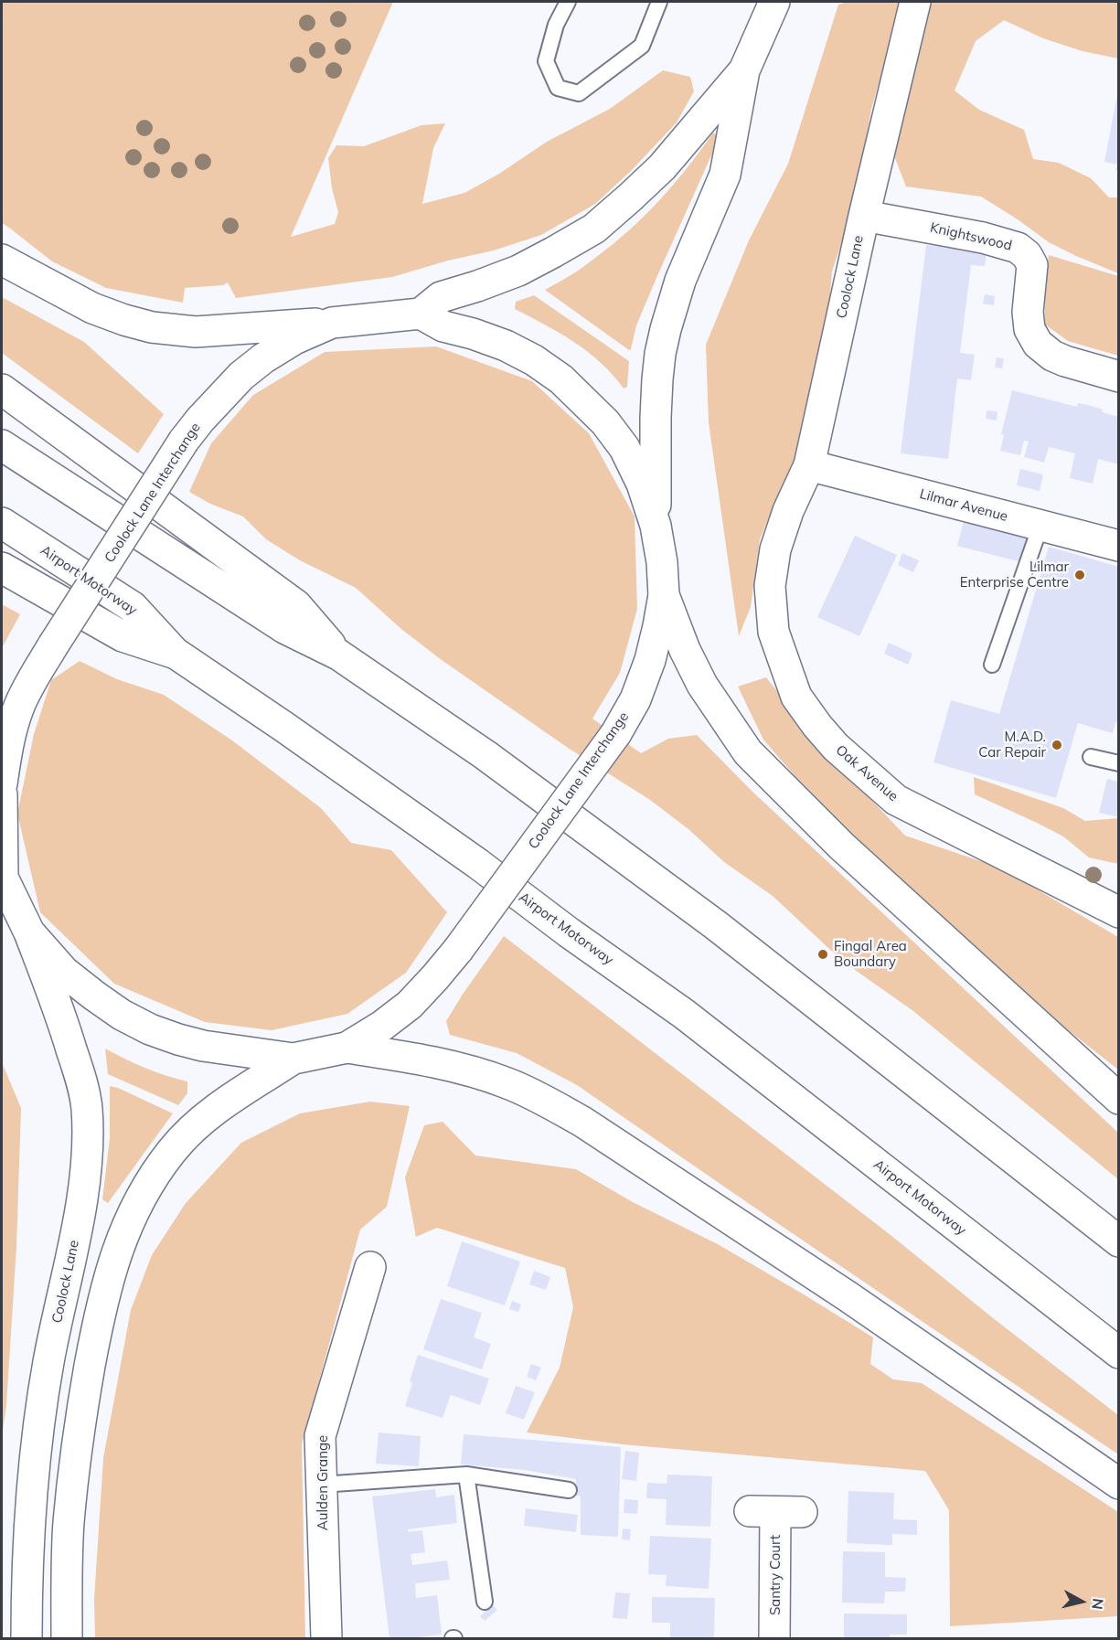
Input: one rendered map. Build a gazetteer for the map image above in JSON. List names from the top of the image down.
{
  "streets": {
    "main road": [
      "Knightswood",
      "Coolock Lane",
      "Coolock Lane Interchange",
      "Lilmar Avenue",
      "Airport Motorway",
      "Oak Avenue",
      "Aulden Grange",
      "Santry Court"
    ]
  },
  "crossings": [
    ["Knightswood", "Coolock Lane"],
    ["Coolock Lane", "Coolock Lane Interchange"],
    ["Coolock Lane", "Lilmar Avenue"],
    ["Coolock Lane", "Oak Avenue"]
  ],
  "places": ["Lilmar Enterprise Centre", "M.A.D. Car Repair", "Fingal Area Boundary"],
  "north": "right"
}
